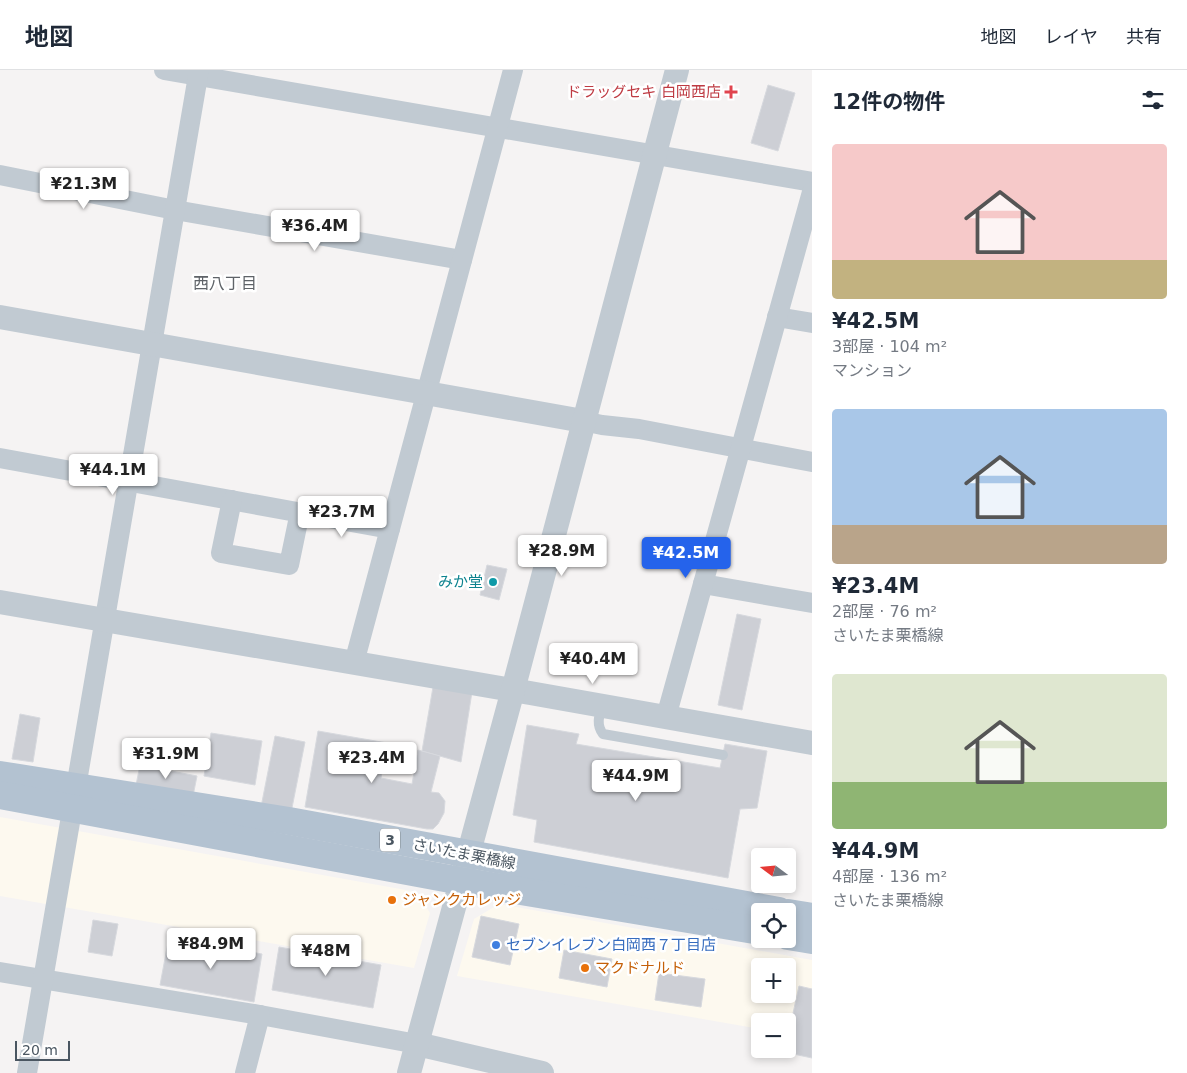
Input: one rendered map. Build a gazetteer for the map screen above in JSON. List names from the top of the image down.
{
  "streets": {
    "main road": ["3", "さいたま栗橋線"]
  },
  "districts": ["西八丁目"],
  "places": {
    "health": ["ドラッグセキ 白岡西店"],
    "other": [
      "みか堂",
      "ジャンクカレッジ",
      "セブンイレブン白岡西７丁目店",
      "マクドナルド"
    ]
  },
  "scale_bar": "20 m",
  "north": "left",
  "page": {
    "header": "地図",
    "nav": ["地図", "レイヤ", "共有"],
    "heading": "12件の物件",
    "list": [
      {
        "name": "¥42.5M",
        "note": "3部屋 · 104 m² · マンション"
      },
      {
        "name": "¥23.4M",
        "note": "2部屋 · 76 m² · さいたま栗橋線"
      },
      {
        "name": "¥44.9M",
        "note": "4部屋 · 136 m² · さいたま栗橋線"
      }
    ],
    "price": [
      "¥21.3M",
      "¥36.4M",
      "¥44.1M",
      "¥23.7M",
      "¥28.9M",
      "¥42.5M",
      "¥40.4M",
      "¥31.9M",
      "¥23.4M",
      "¥44.9M",
      "¥84.9M",
      "¥48M"
    ],
    "map_buttons": ["+", "−"],
    "scale": "20 m"
  }
}
